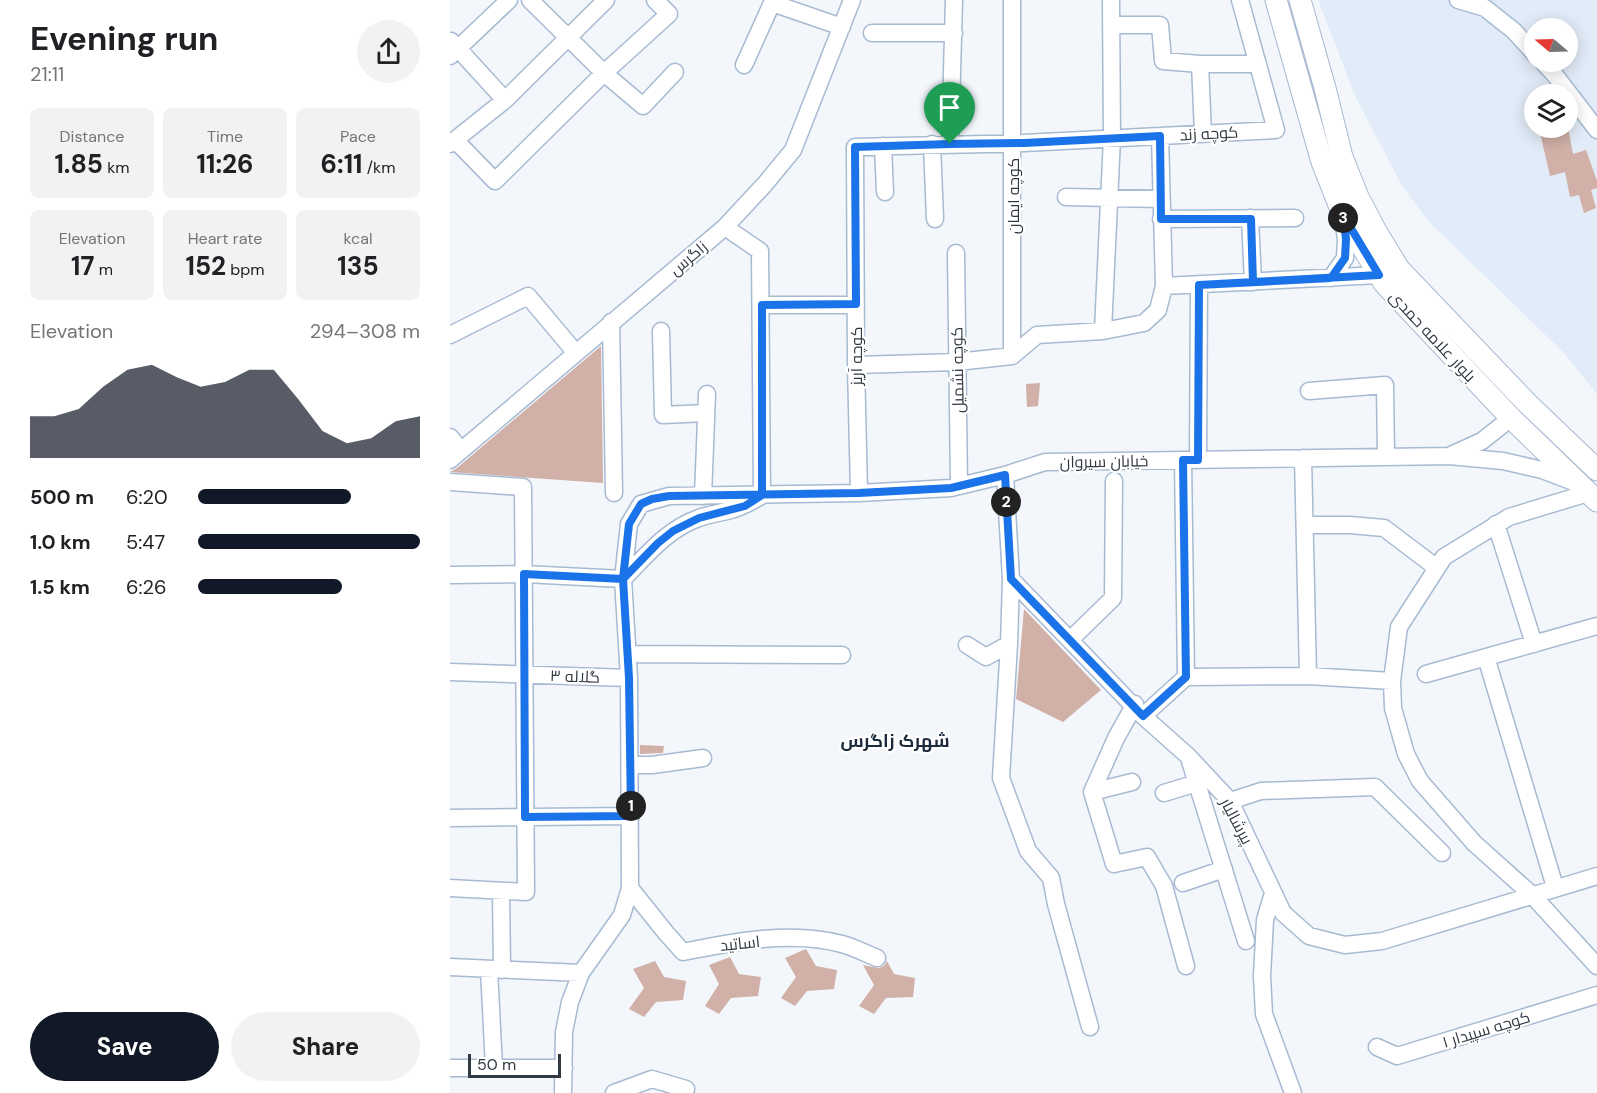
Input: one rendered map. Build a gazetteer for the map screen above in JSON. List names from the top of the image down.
{
  "streets": {
    "main road": ["بلوار علامه حمدی"],
    "street": [
      "کوچه زند",
      "کوچه ایمان",
      "زاگرس",
      "کوچه آریز",
      "کوچه نشمیل",
      "خیابان سیروان",
      "گلاله ۳",
      "پیرشالیار",
      "اساتید",
      "کوچه سپیدار ۱"
    ]
  },
  "crossings": [
    ["کوچه زند", "کوچه ایمان"],
    ["کوچه زند", "کوچه آریز"],
    ["بلوار علامه حمدی", "خیابان سیروان"],
    ["کوچه آریز", "خیابان سیروان"],
    ["کوچه نشمیل", "خیابان سیروان"],
    ["خیابان سیروان", "گلاله ۳"],
    ["خیابان سیروان", "اساتید"]
  ],
  "districts": ["شهرک زاگرس"],
  "scale_bar": "50 m",
  "north": "left",
  "page": {
    "heading": ["Evening run", "21:11"],
    "stats": [
      ["Distance", "1.85 km"],
      ["Time", "11:26"],
      ["Pace", "6:11 /km"],
      ["Elevation", "17 m"],
      ["Heart rate", "152 bpm"],
      ["kcal", "135"]
    ],
    "pins": ["3", "2", "1"],
    "chart": ["Elevation", "294–308 m"],
    "list": [
      {
        "name": "500 m",
        "note": "6:20"
      },
      {
        "name": "1.0 km",
        "note": "5:47"
      },
      {
        "name": "1.5 km",
        "note": "6:26"
      }
    ],
    "buttons": ["Save", "Share"],
    "scale": "50 m"
  }
}
